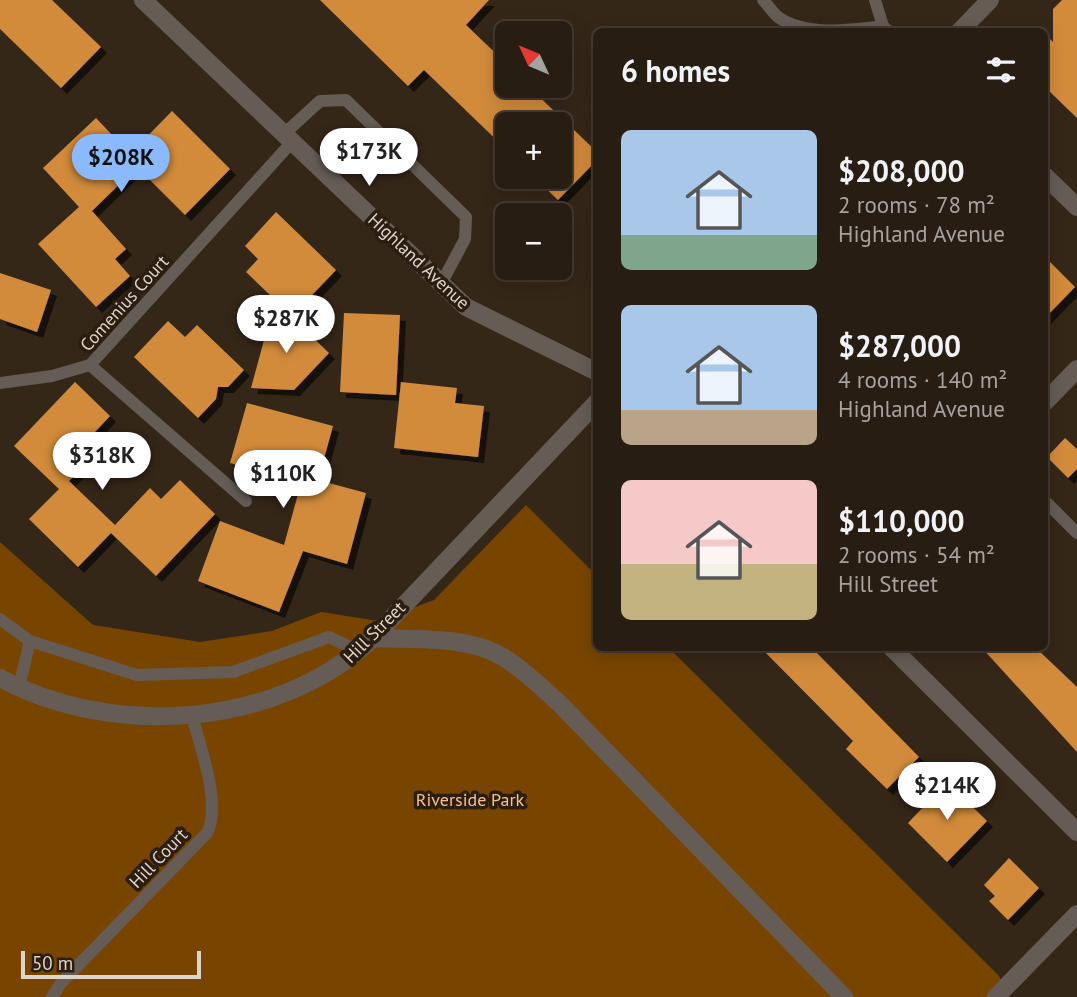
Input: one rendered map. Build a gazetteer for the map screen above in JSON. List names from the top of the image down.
{
  "streets": {
    "street": ["Highland Avenue", "Hill Street"],
    "lane": ["Comenius Court", "Hill Court"]
  },
  "crossings": [
    ["Highland Avenue", "Comenius Court"],
    ["Hill Street", "Hill Court"]
  ],
  "parks": ["Riverside Park"],
  "scale_bar": "50 m",
  "north": "top left",
  "page": {
    "map_buttons": ["+", "−"],
    "heading": "6 homes",
    "list": [
      {
        "name": "$208,000",
        "note": "2 rooms · 78 m² · Highland Avenue"
      },
      {
        "name": "$287,000",
        "note": "4 rooms · 140 m² · Highland Avenue"
      },
      {
        "name": "$110,000",
        "note": "2 rooms · 54 m² · Hill Street"
      }
    ],
    "price": [
      "$173K",
      "$208K",
      "$287K",
      "$318K",
      "$110K",
      "$214K"
    ],
    "scale": "50 m"
  }
}
